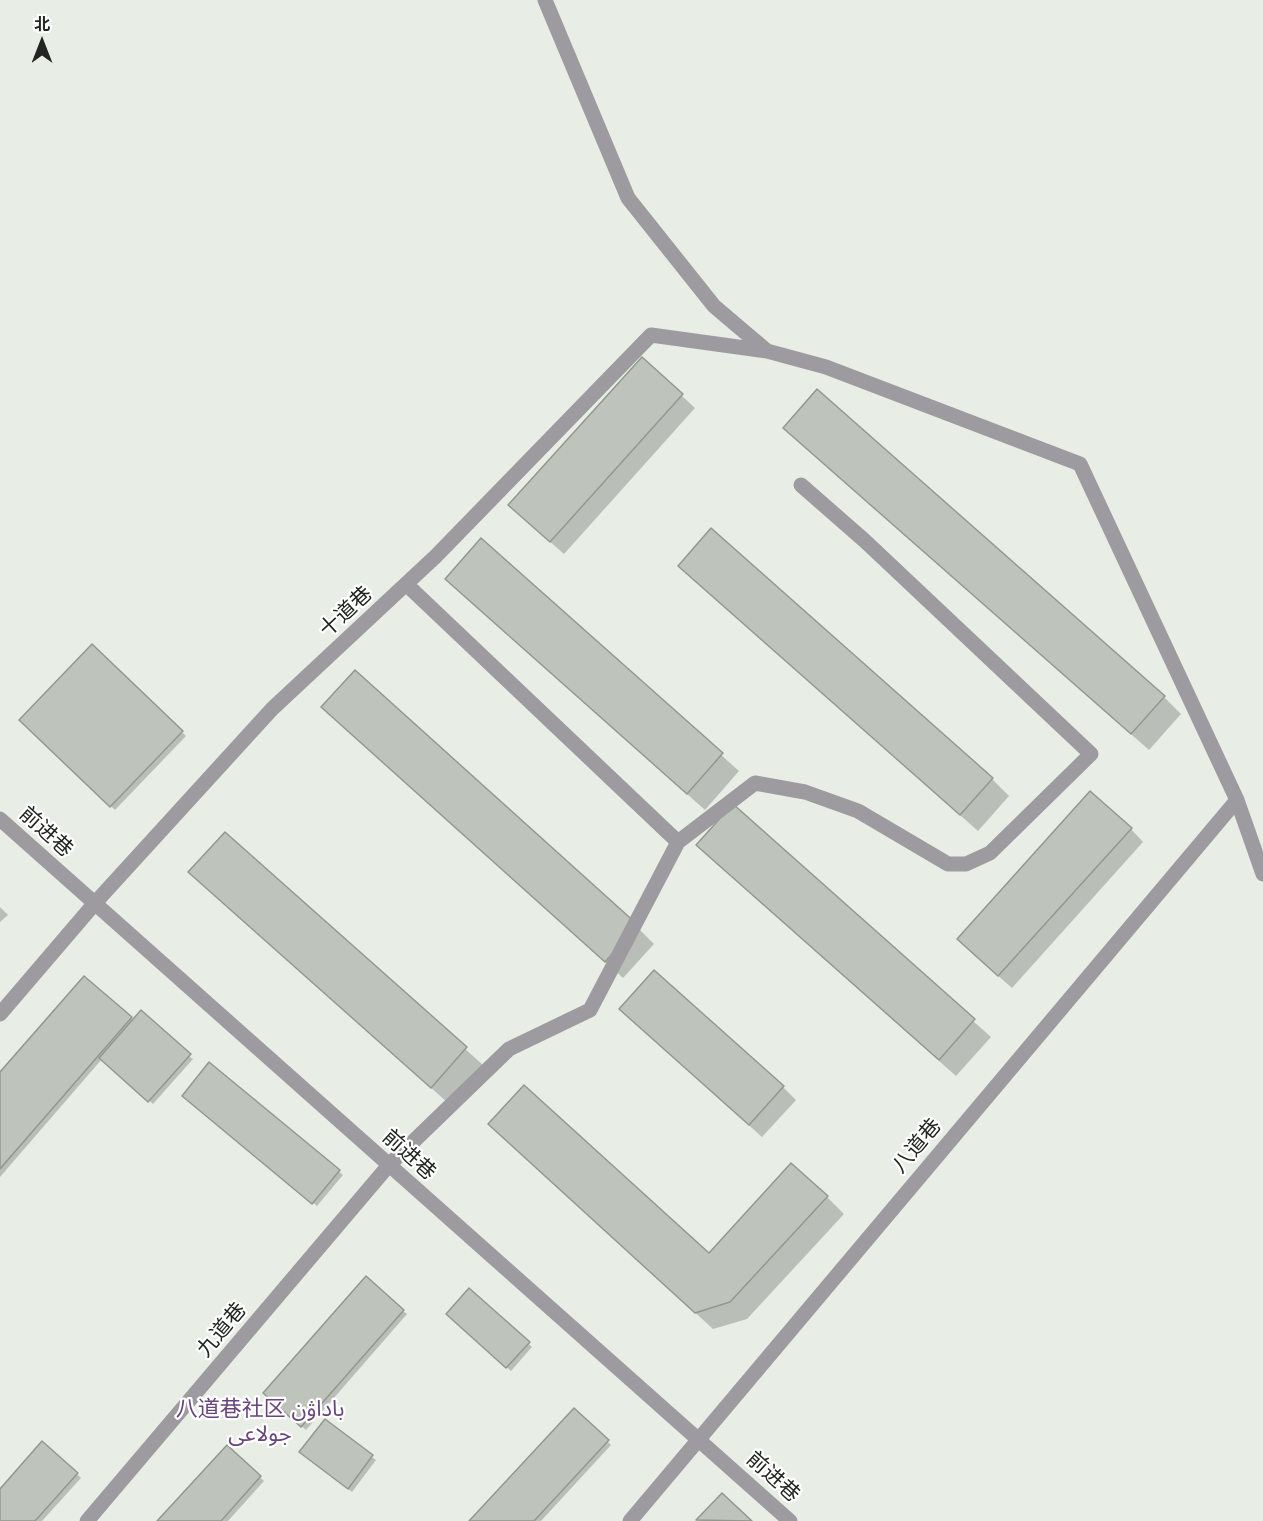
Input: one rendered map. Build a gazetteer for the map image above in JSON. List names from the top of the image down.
{
  "streets": {
    "street": [
      "十道巷",
      "前进巷",
      "八道巷",
      "九道巷"
    ]
  },
  "crossings": [
    ["十道巷", "前进巷"],
    ["前进巷", "八道巷"],
    ["前进巷", "九道巷"]
  ],
  "districts": ["八道巷社区 باداۋن جولاعى"],
  "north": "top"
}
